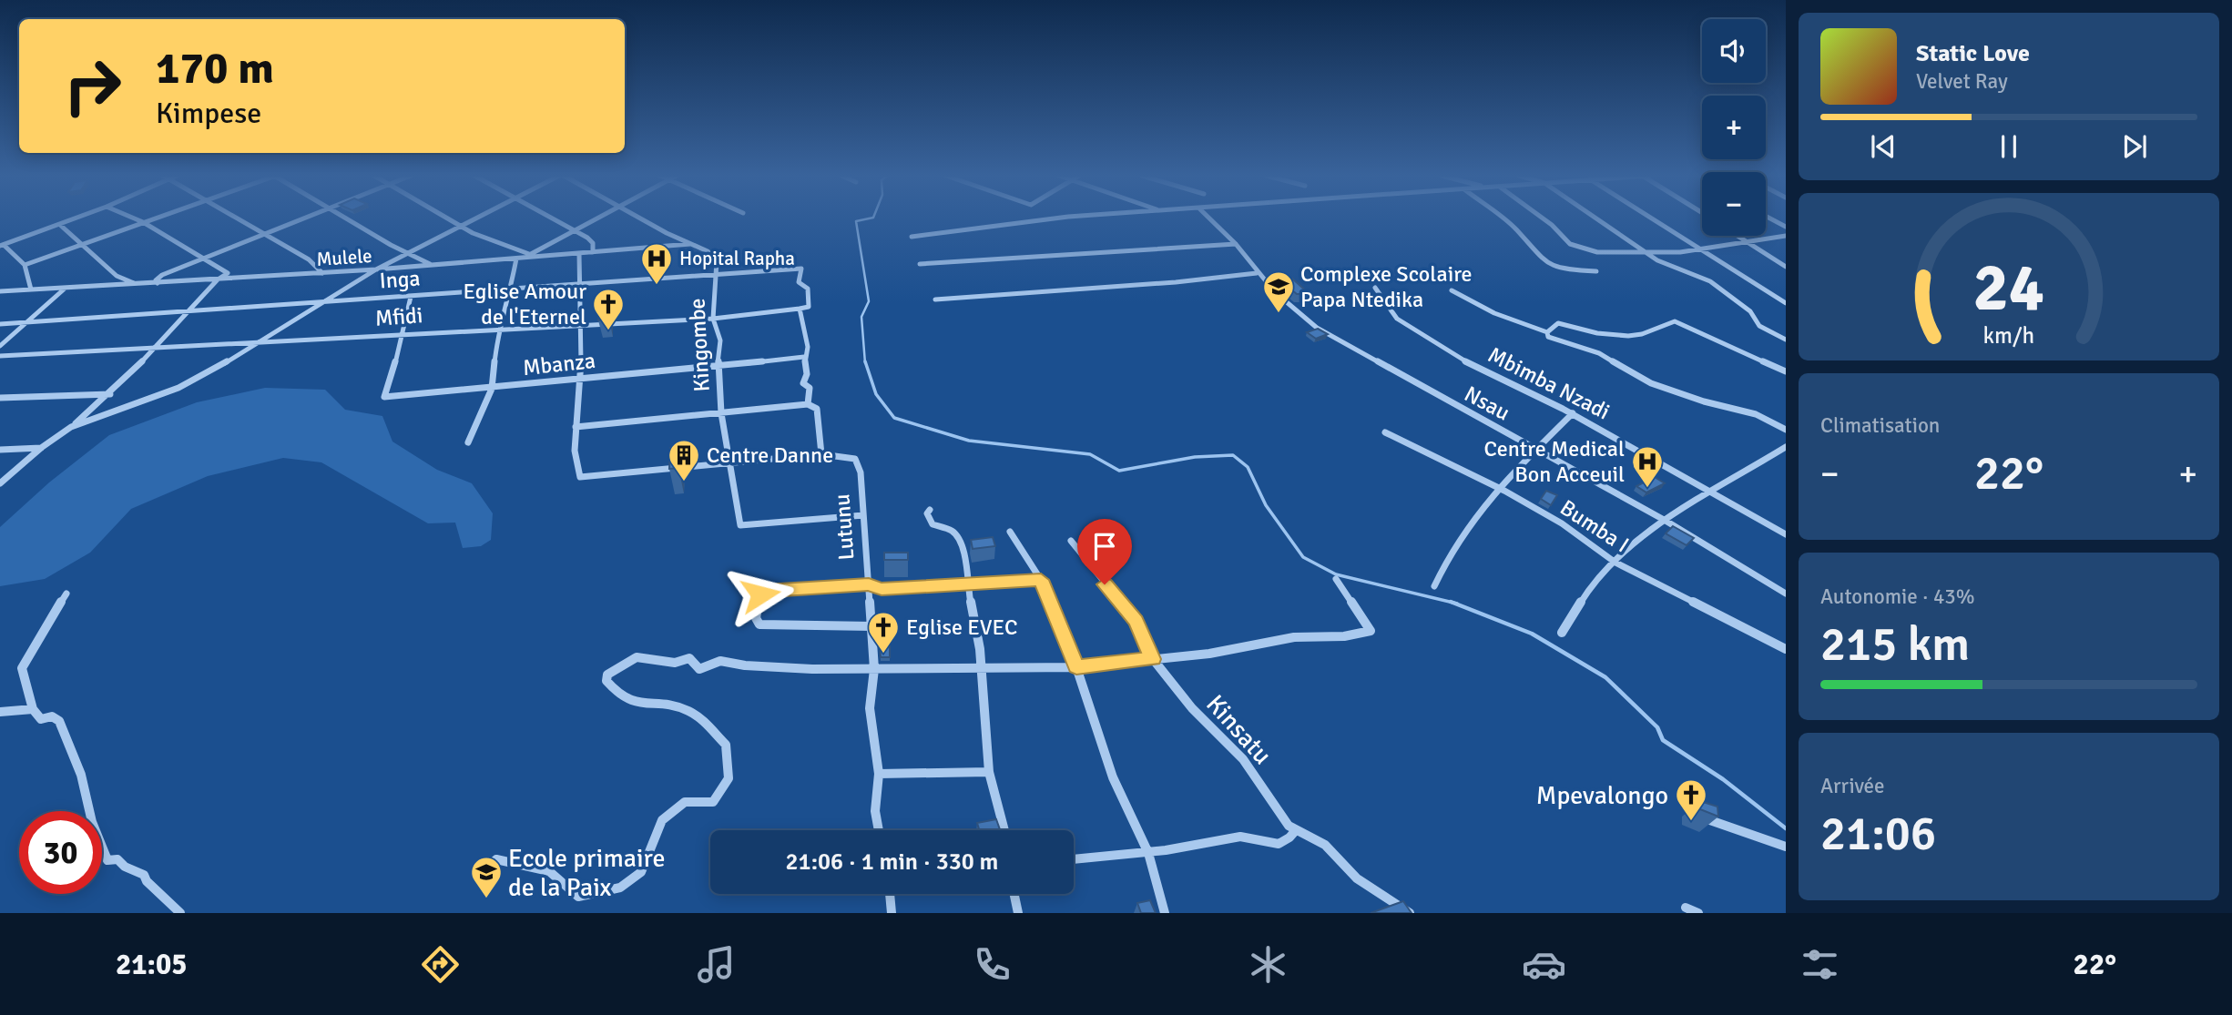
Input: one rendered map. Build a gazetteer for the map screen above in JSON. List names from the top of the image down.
{
  "streets": {
    "street": [
      "Mulele",
      "Inga",
      "Mfidi",
      "Kingombe",
      "Mbanza",
      "Mbimba Nzadi",
      "Nsau",
      "Bumba I",
      "Lutunu",
      "Kinsatu"
    ]
  },
  "crossings": [
    ["Mulele", "Kingombe"],
    ["Inga", "Mfidi"],
    ["Inga", "Kingombe"],
    ["Mfidi", "Kingombe"],
    ["Mfidi", "Mbanza"],
    ["Kingombe", "Mbanza"],
    ["Kingombe", "Lutunu"]
  ],
  "places": {
    "hospital": ["Hopital Rapha", "Centre Medical Bon Acceuil"],
    "school or university": ["Complexe Scolaire Papa Ntedika", "Ecole primaire de la Paix"],
    "church": ["Eglise Amour de l'Eternel", "Eglise EVEC", "Mpevalongo"],
    "building": ["Centre Danne"]
  },
  "page": {
    "map_buttons": ["+", "−"],
    "turn": ["170 m", "Kimpese"],
    "song": ["Static Love", "Velvet Ray"],
    "tile": [
      "Climatisation",
      ["Autonomie · 43%", "215 km"],
      ["Arrivée", "21:06"]
    ],
    "heat": ["−", "22°", "+"],
    "limit": "30",
    "trip": "21:06 · 1 min · 330 m",
    "tabs": ["21:05", "22°"],
    "gauge": ["24", "km/h"]
  }
}
